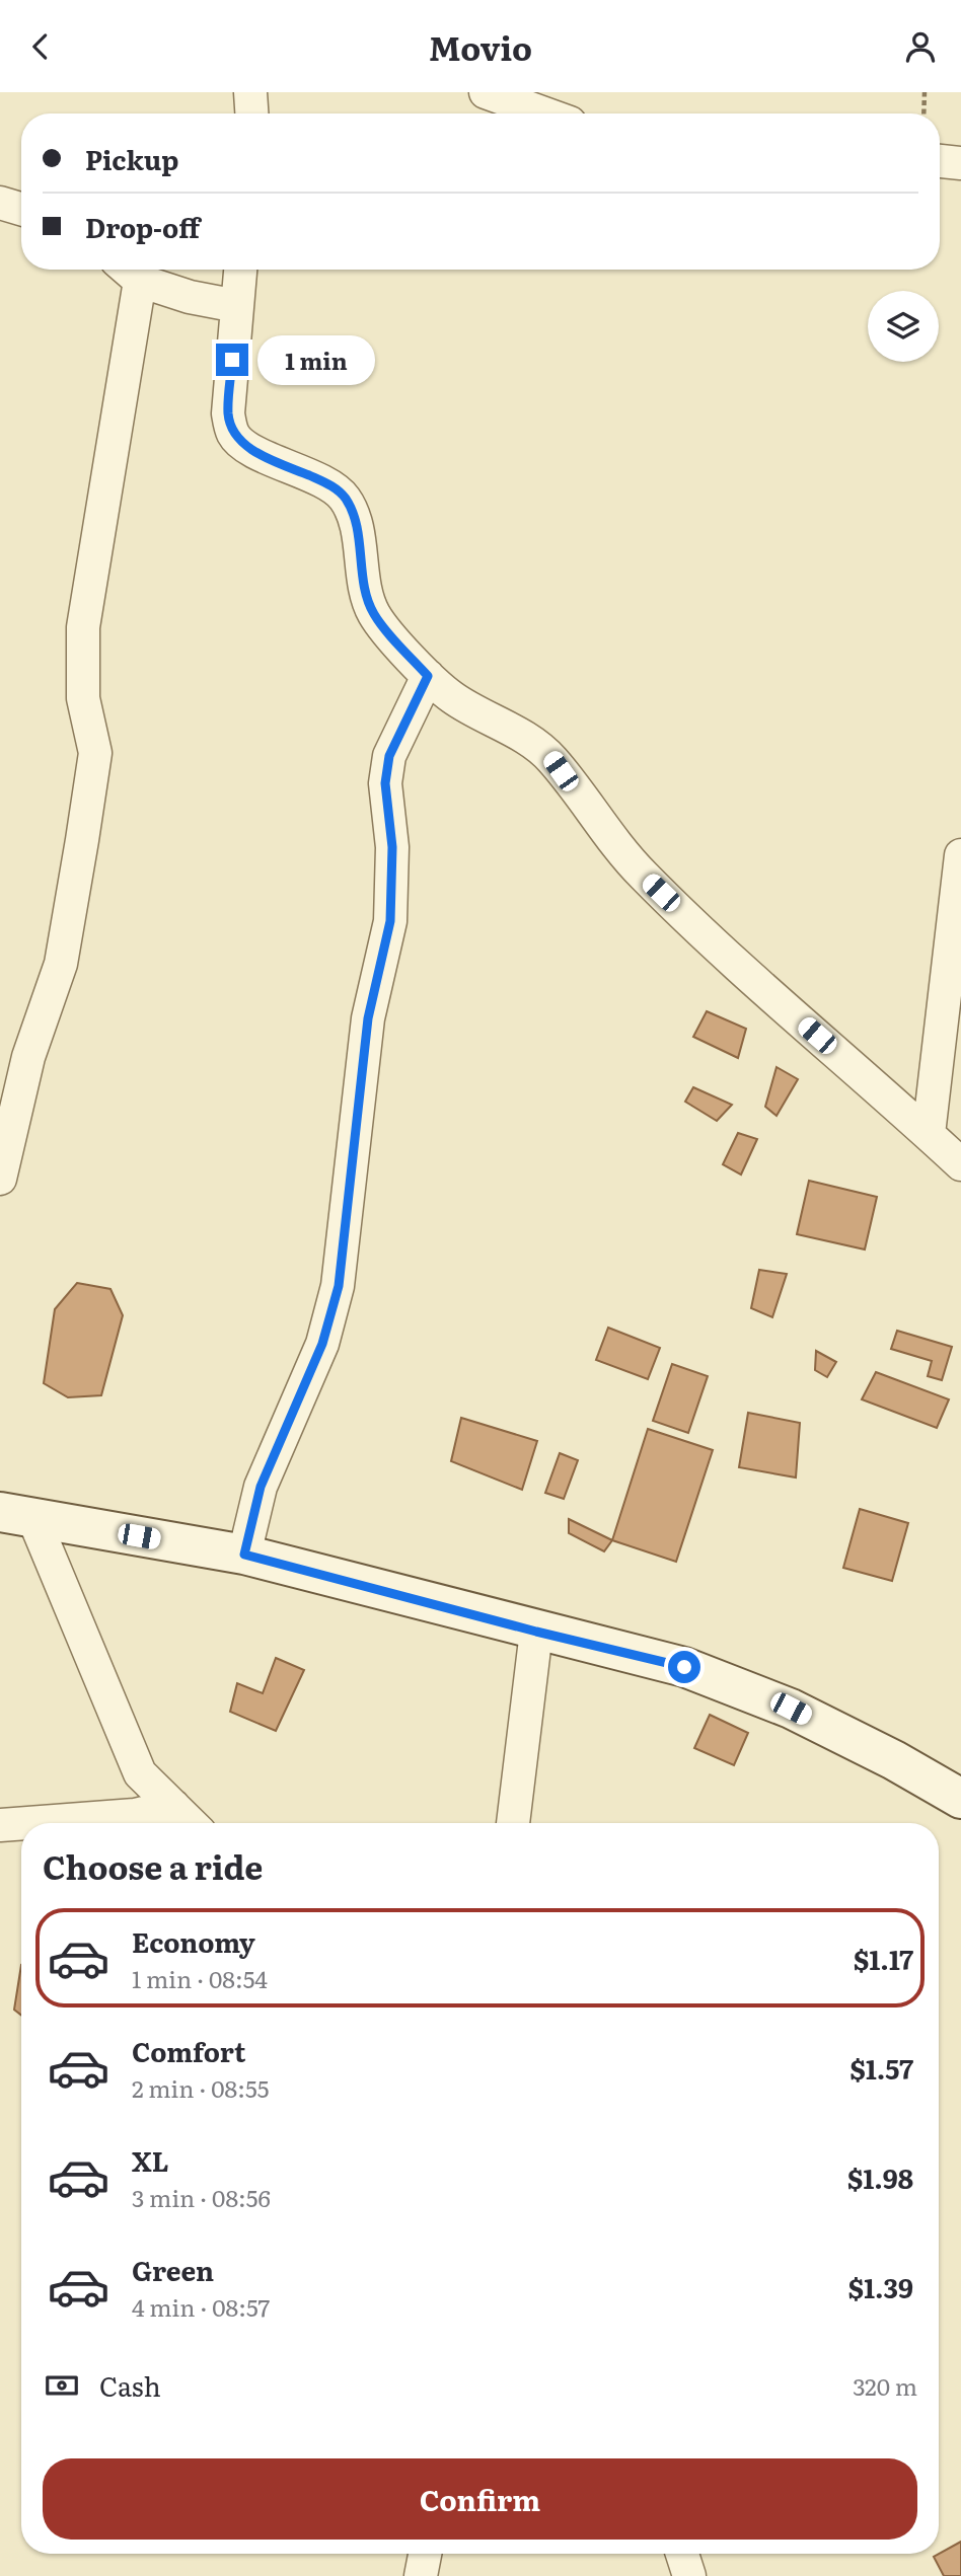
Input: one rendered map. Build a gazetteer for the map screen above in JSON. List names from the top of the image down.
{
  "page": {
    "header": "Movio",
    "banner": ["Pickup", "Drop-off"],
    "bubble": "1 min",
    "heading": "Choose a ride",
    "list": [
      {
        "name": "Economy",
        "note": "1 min · 08:54",
        "value": "$1.17"
      },
      {
        "name": "Comfort",
        "note": "2 min · 08:55",
        "value": "$1.57"
      },
      {
        "name": "XL",
        "note": "3 min · 08:56",
        "value": "$1.98"
      },
      {
        "name": "Green",
        "note": "4 min · 08:57",
        "value": "$1.39"
      }
    ],
    "pay": ["Cash", "320 m"],
    "buttons": "Confirm"
  }
}
